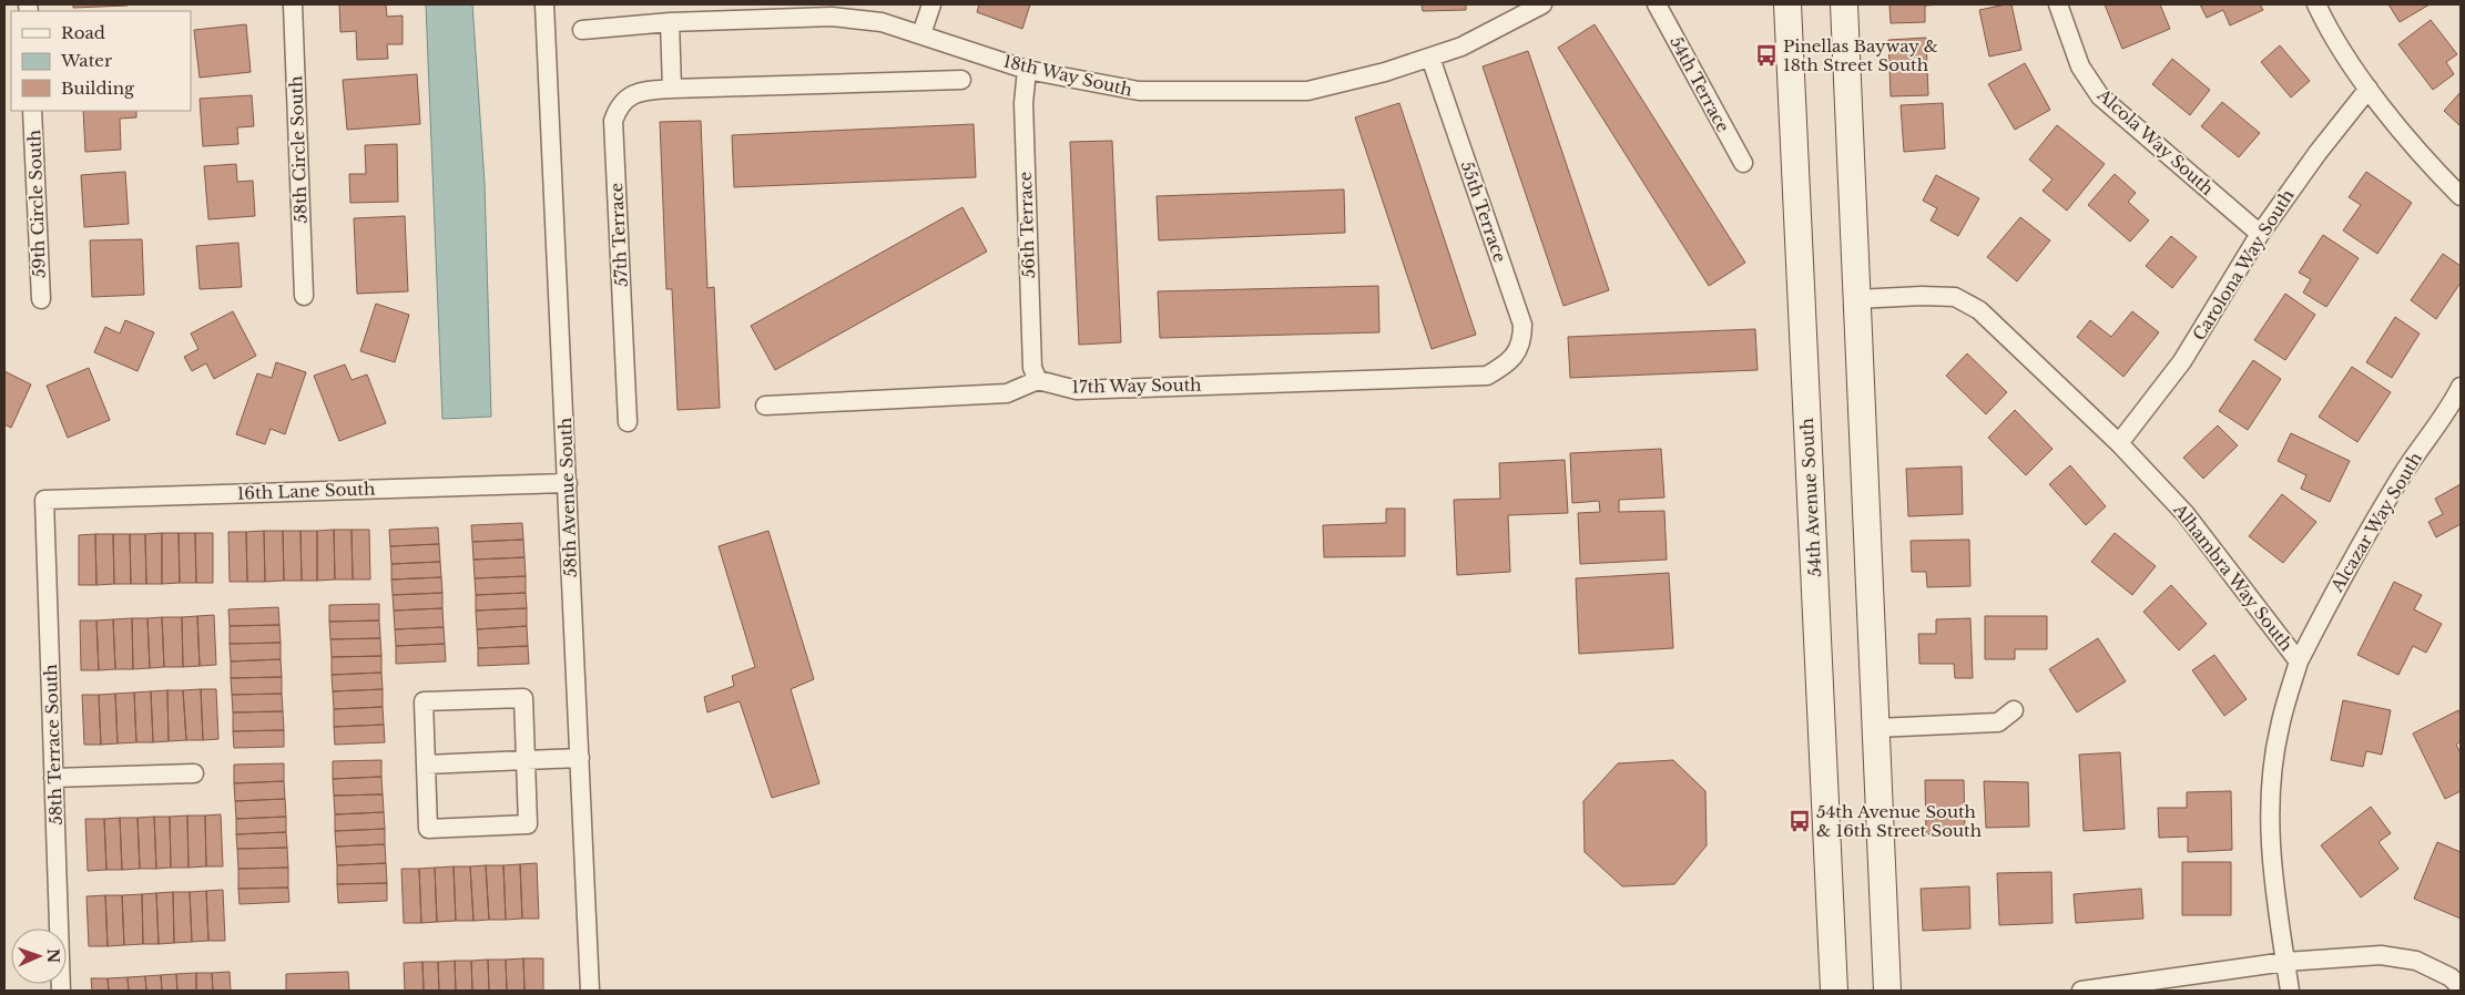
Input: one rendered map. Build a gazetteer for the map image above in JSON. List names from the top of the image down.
{
  "streets": {
    "main road": ["54th Avenue South"],
    "street": [
      "18th Way South",
      "54th Terrace",
      "Alcola Way South",
      "58th Circle South",
      "59th Circle South",
      "55th Terrace",
      "56th Terrace",
      "57th Terrace",
      "Carolona Way South",
      "17th Way South",
      "16th Lane South",
      "58th Avenue South",
      "Alcazar Way South",
      "Alhambra Way South",
      "58th Terrace South"
    ]
  },
  "crossings": [
    ["18th Way South", "55th Terrace"],
    ["18th Way South", "56th Terrace"],
    ["Alcola Way South", "Carolona Way South"],
    ["55th Terrace", "17th Way South"],
    ["56th Terrace", "17th Way South"],
    ["Carolona Way South", "Alhambra Way South"],
    ["16th Lane South", "58th Avenue South"],
    ["16th Lane South", "58th Terrace South"],
    ["Alcazar Way South", "Alhambra Way South"]
  ],
  "places": {
    "bus stop": ["Pinellas Bayway & 18th Street South", "54th Avenue South & 16th Street South"]
  },
  "legend": ["Road", "Water", "Building"],
  "north": "right"
}
